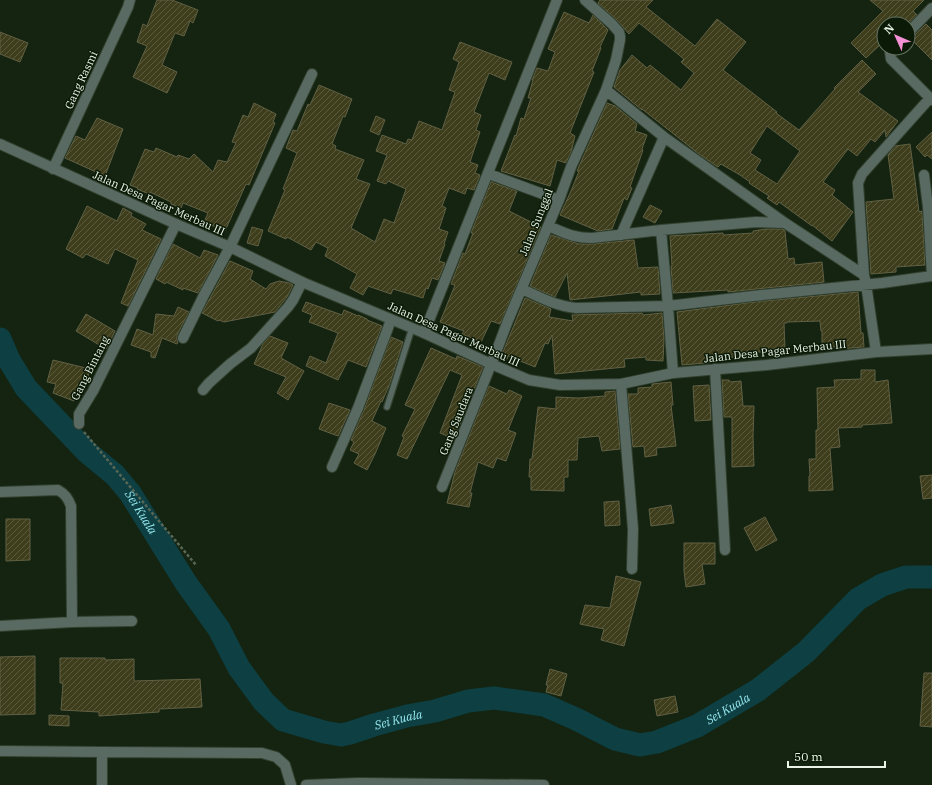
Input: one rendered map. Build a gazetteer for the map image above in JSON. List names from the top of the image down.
{
  "streets": {
    "street": [
      "Gang Rasmi",
      "Jalan Desa Pagar Merbau III",
      "Jalan Sunggal",
      "Gang Bintang",
      "Gang Saudara"
    ]
  },
  "crossings": [
    ["Gang Rasmi", "Jalan Desa Pagar Merbau III"],
    ["Jalan Desa Pagar Merbau III", "Jalan Sunggal"],
    ["Jalan Desa Pagar Merbau III", "Gang Bintang"],
    ["Jalan Desa Pagar Merbau III", "Gang Saudara"],
    ["Jalan Sunggal", "Gang Saudara"]
  ],
  "water": ["Sei Kuala"],
  "scale_bar": "50 m",
  "north": "top left"
}
